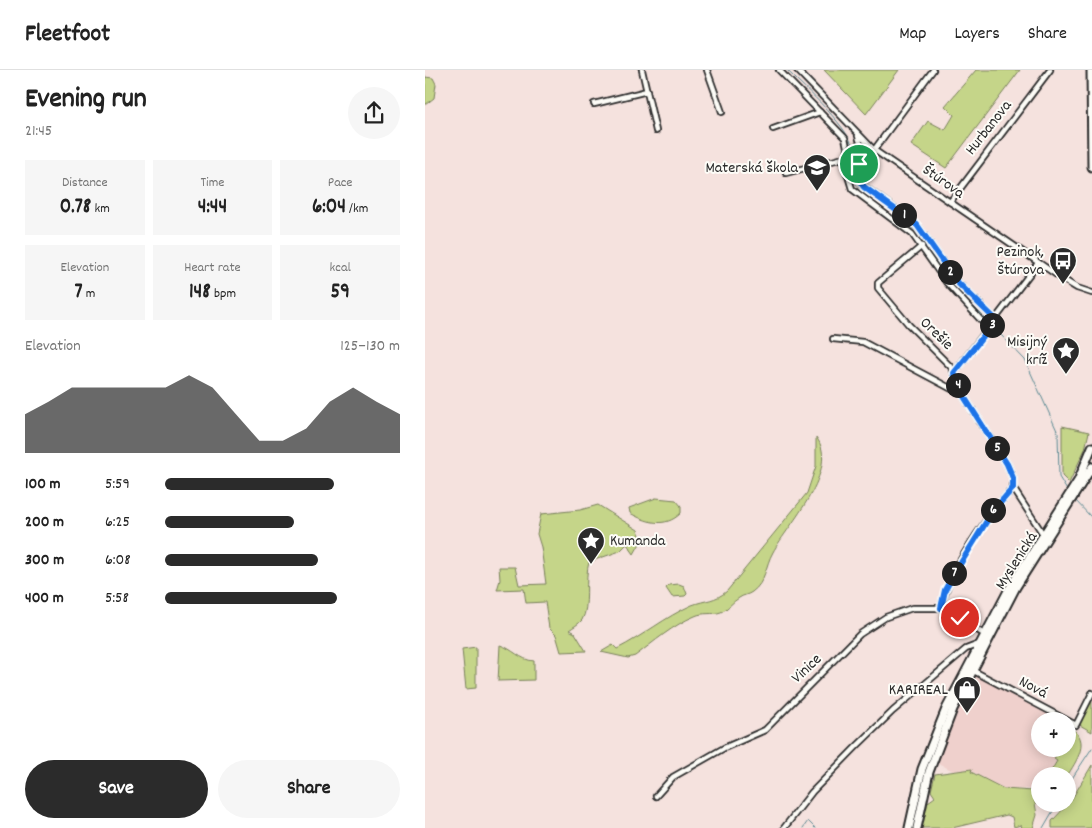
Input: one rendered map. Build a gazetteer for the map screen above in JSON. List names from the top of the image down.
{
  "streets": {
    "main road": ["Myslenická"],
    "street": [
      "Hurbanova",
      "Štúrova",
      "Orešie",
      "Vinice",
      "Nová"
    ]
  },
  "crossings": [
    ["Hurbanova", "Štúrova"],
    ["Orešie", "Myslenická"],
    ["Myslenická", "Nová"]
  ],
  "places": {
    "school or university": ["Materská škola"],
    "bus stop": ["Pezinok, Štúrova"],
    "place": ["Misijný kríž", "Kumanda"],
    "shop": ["KARIREAL"]
  },
  "page": {
    "header": "Fleetfoot",
    "nav": ["Map", "Layers", "Share"],
    "heading": ["Evening run", "21:45"],
    "stats": [
      ["Distance", "0.78 km"],
      ["Time", "4:44"],
      ["Pace", "6:04 /km"],
      ["Elevation", "7 m"],
      ["Heart rate", "148 bpm"],
      ["kcal", "59"]
    ],
    "pins": [
      "1",
      "2",
      "3",
      "4",
      "5",
      "6",
      "7"
    ],
    "chart": ["Elevation", "125–130 m"],
    "list": [
      {
        "name": "100 m",
        "note": "5:59"
      },
      {
        "name": "200 m",
        "note": "6:25"
      },
      {
        "name": "300 m",
        "note": "6:08"
      },
      {
        "name": "400 m",
        "note": "5:58"
      }
    ],
    "map_buttons": ["+", "−"],
    "buttons": ["Save", "Share"]
  }
}
